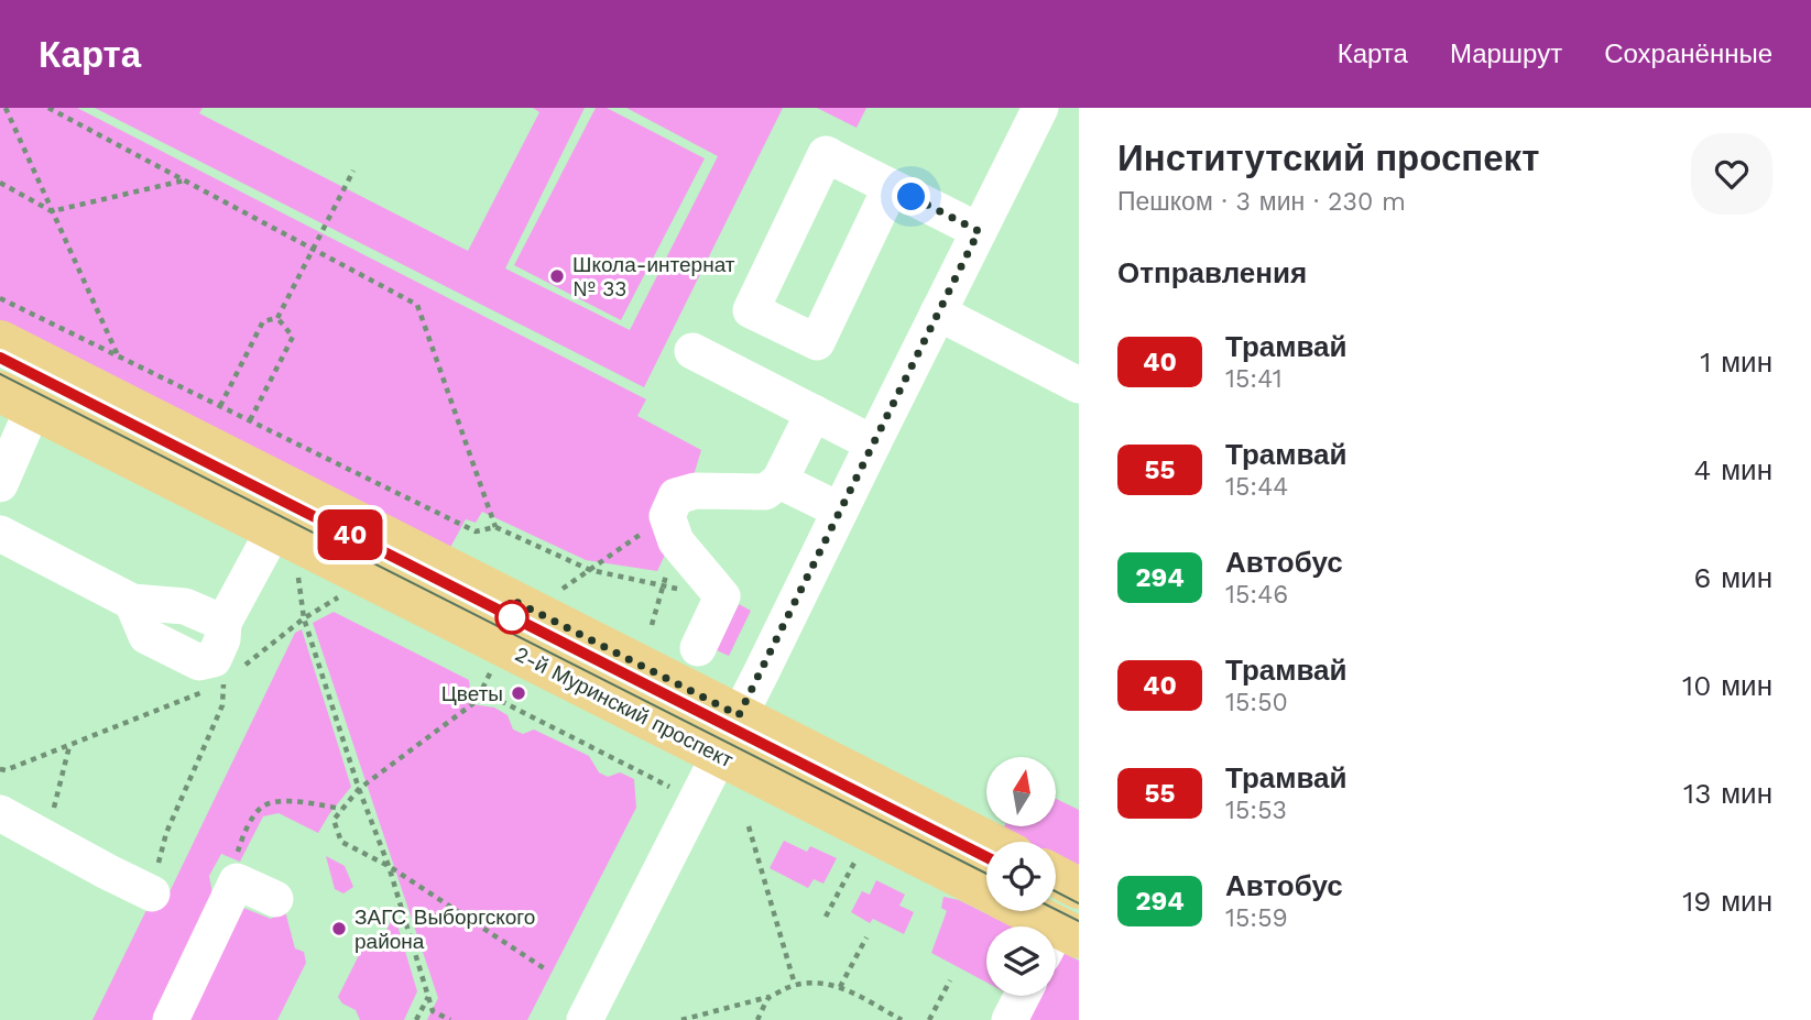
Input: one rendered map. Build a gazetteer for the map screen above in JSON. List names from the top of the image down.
{
  "streets": {
    "main road": ["2-й Муринский проспект"]
  },
  "places": ["Школа-интернат № 33", "Цветы", "ЗАГС Выборгского района"],
  "lines": ["tram line 40"],
  "north": "top",
  "page": {
    "header": "Карта",
    "nav": ["Карта", "Маршрут", "Сохранённые"],
    "on_map": "40",
    "heading": [
      ["Институтский проспект", "Пешком · 3 мин · 230 m"],
      "Отправления"
    ],
    "list": [
      {
        "mark": "40",
        "name": "Трамвай",
        "note": "15:41",
        "value": "1 мин"
      },
      {
        "mark": "55",
        "name": "Трамвай",
        "note": "15:44",
        "value": "4 мин"
      },
      {
        "mark": "294",
        "name": "Автобус",
        "note": "15:46",
        "value": "6 мин"
      },
      {
        "mark": "40",
        "name": "Трамвай",
        "note": "15:50",
        "value": "10 мин"
      },
      {
        "mark": "55",
        "name": "Трамвай",
        "note": "15:53",
        "value": "13 мин"
      },
      {
        "mark": "294",
        "name": "Автобус",
        "note": "15:59",
        "value": "19 мин"
      }
    ]
  }
}
